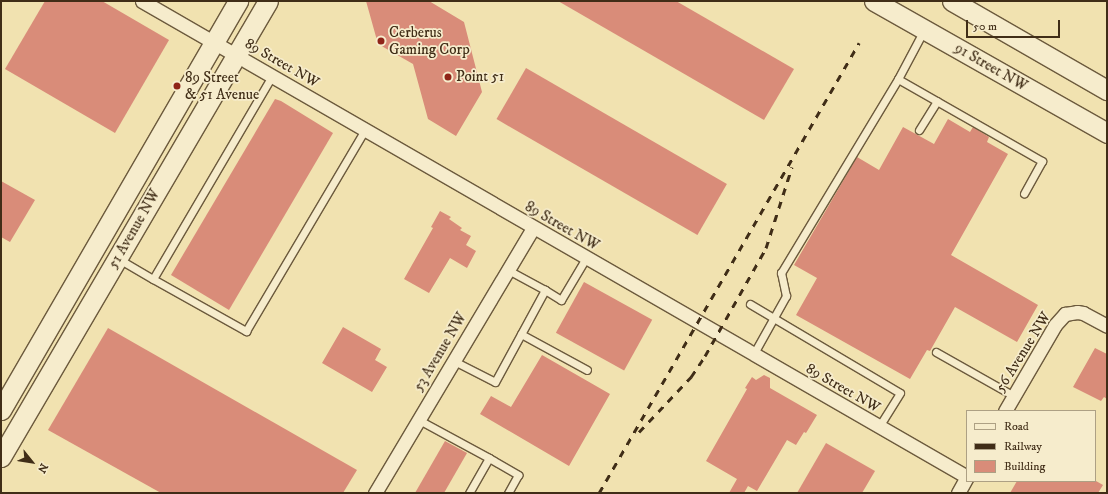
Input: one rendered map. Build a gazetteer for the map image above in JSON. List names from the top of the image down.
{
  "streets": {
    "main road": ["91 Street NW", "51 Avenue NW"],
    "street": ["89 Street NW", "53 Avenue NW", "56 Avenue NW"]
  },
  "crossings": [
    ["89 Street NW", "51 Avenue NW"],
    ["89 Street NW", "53 Avenue NW"]
  ],
  "places": ["Cerberus Gaming Corp", "Point 51", "89 Street & 51 Avenue"],
  "legend": ["Road", "Railway", "Building"],
  "scale_bar": "50 m",
  "north": "bottom right"
}
